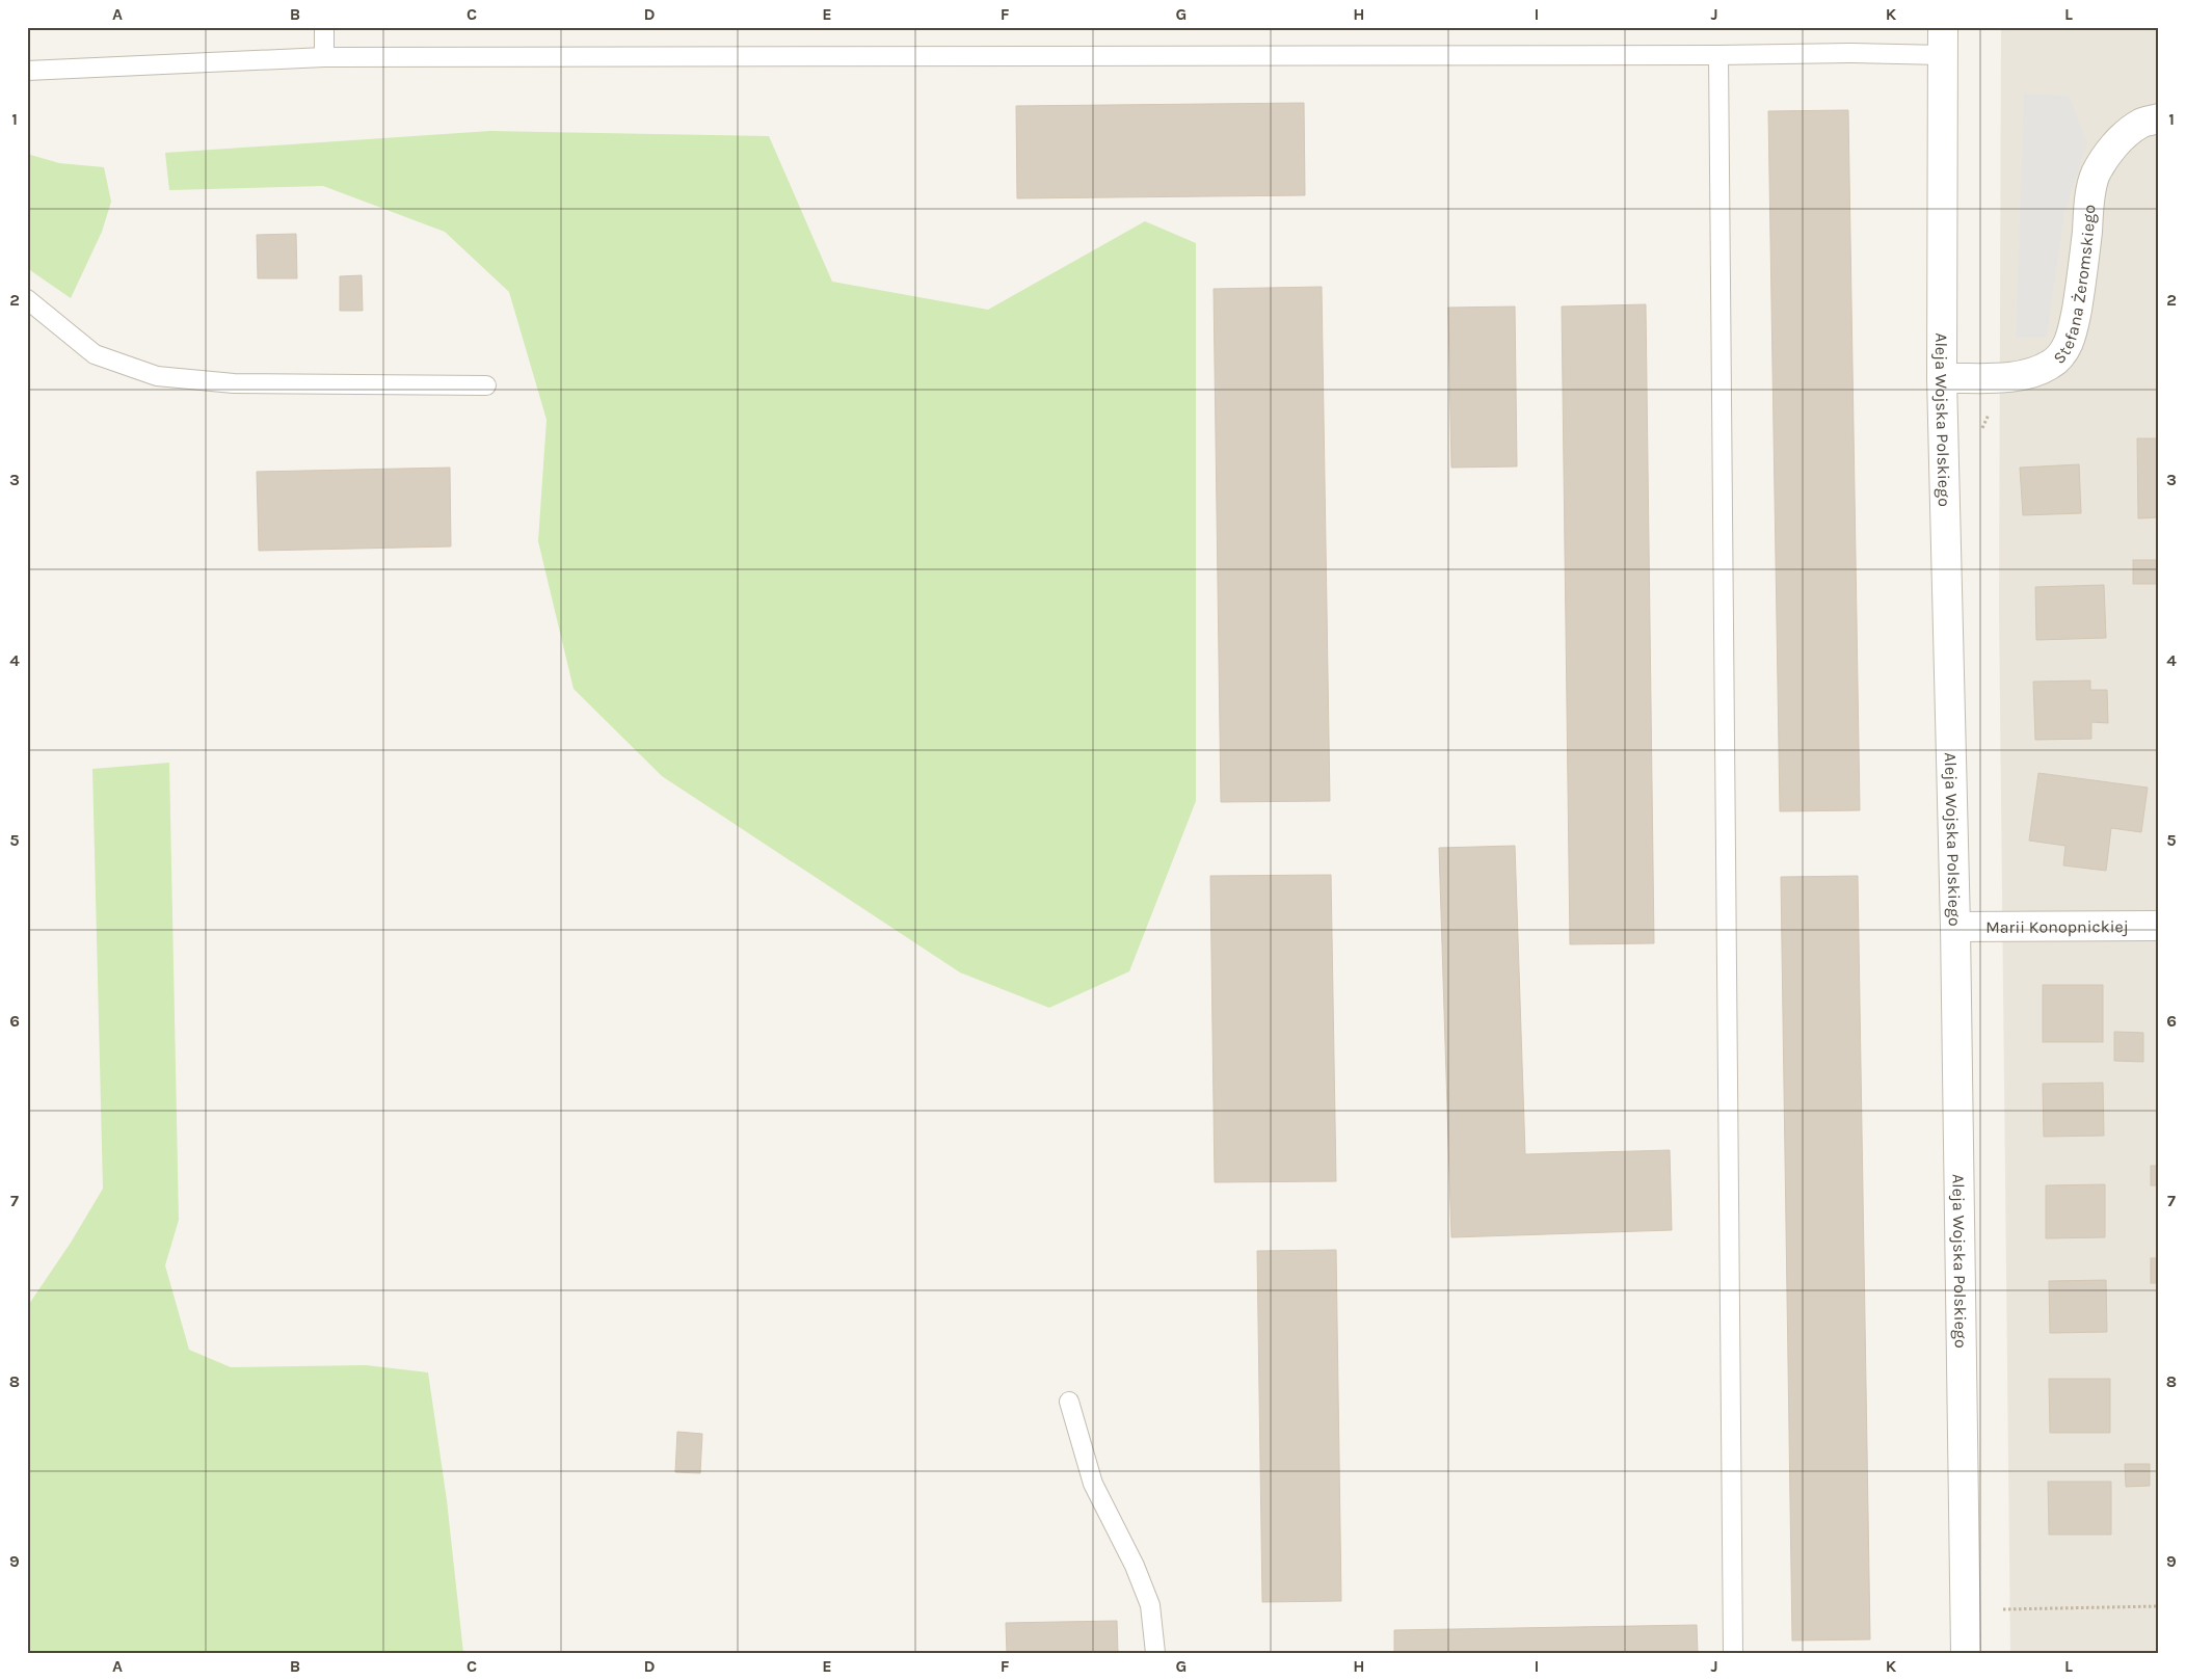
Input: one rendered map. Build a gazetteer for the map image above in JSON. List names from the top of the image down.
{
  "streets": {
    "street": ["Stefana Żeromskiego", "Aleja Wojska Polskiego", "Marii Konopnickiej"]
  },
  "crossings": [
    ["Stefana Żeromskiego", "Aleja Wojska Polskiego"],
    ["Aleja Wojska Polskiego", "Marii Konopnickiej"]
  ],
  "grid": {
    "columns": [
      "A",
      "B",
      "C",
      "D",
      "E",
      "F",
      "G",
      "H",
      "I",
      "J",
      "K",
      "L"
    ],
    "rows": [
      "1",
      "2",
      "3",
      "4",
      "5",
      "6",
      "7",
      "8",
      "9"
    ]
  }
}
